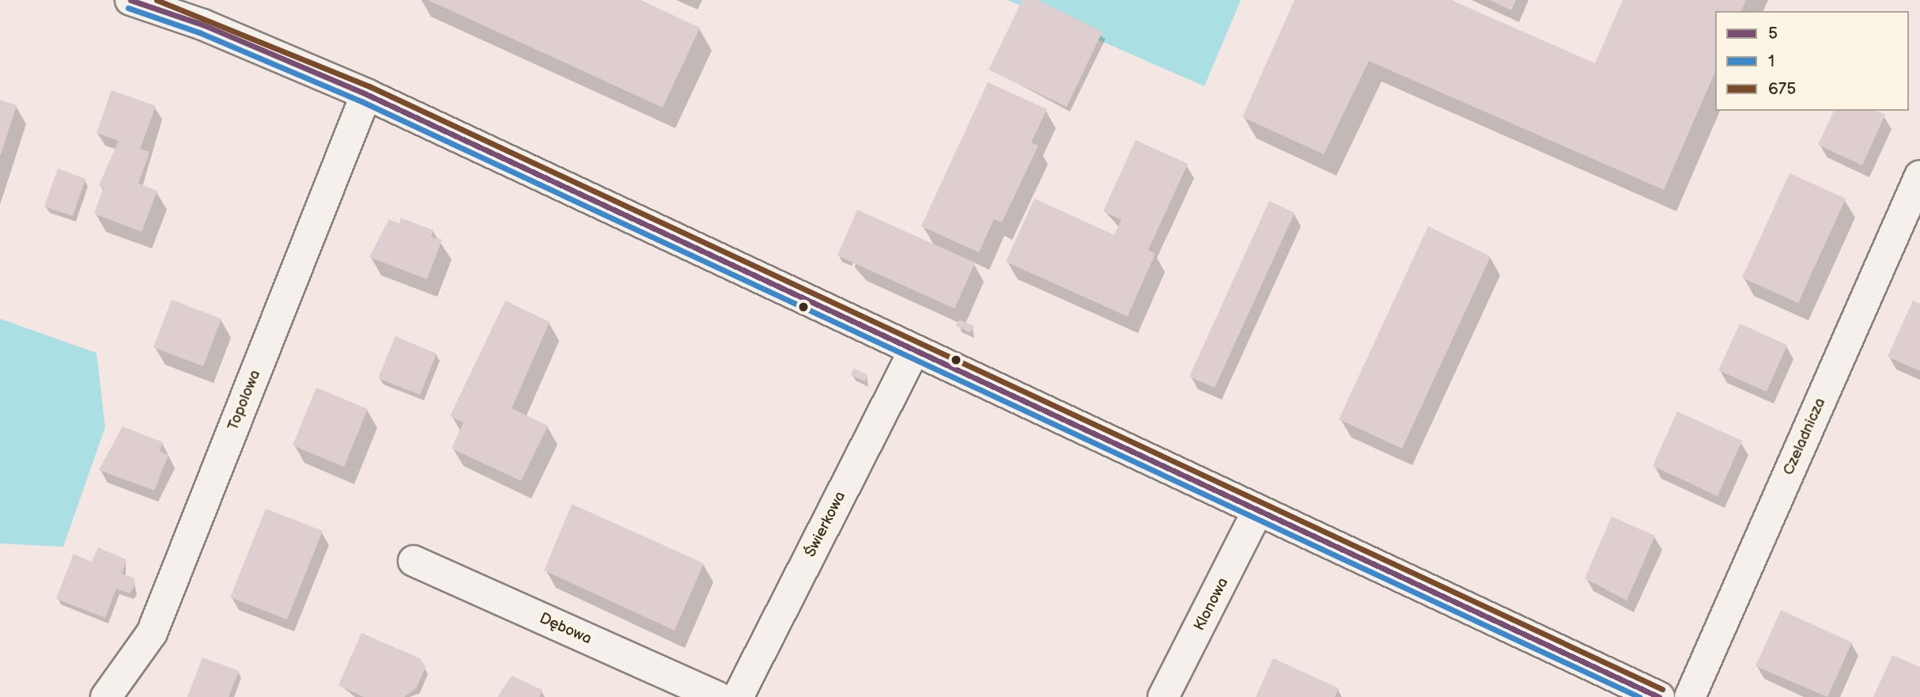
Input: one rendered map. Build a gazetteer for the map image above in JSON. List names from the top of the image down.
{
  "streets": {
    "street": [
      "Topolowa",
      "Czeladnicza",
      "Świerkowa",
      "Klonowa",
      "Dębowa"
    ]
  },
  "lines": ["transit line 5", "transit line 675", "transit line 1"],
  "legend": ["5", "1", "675"]
}
